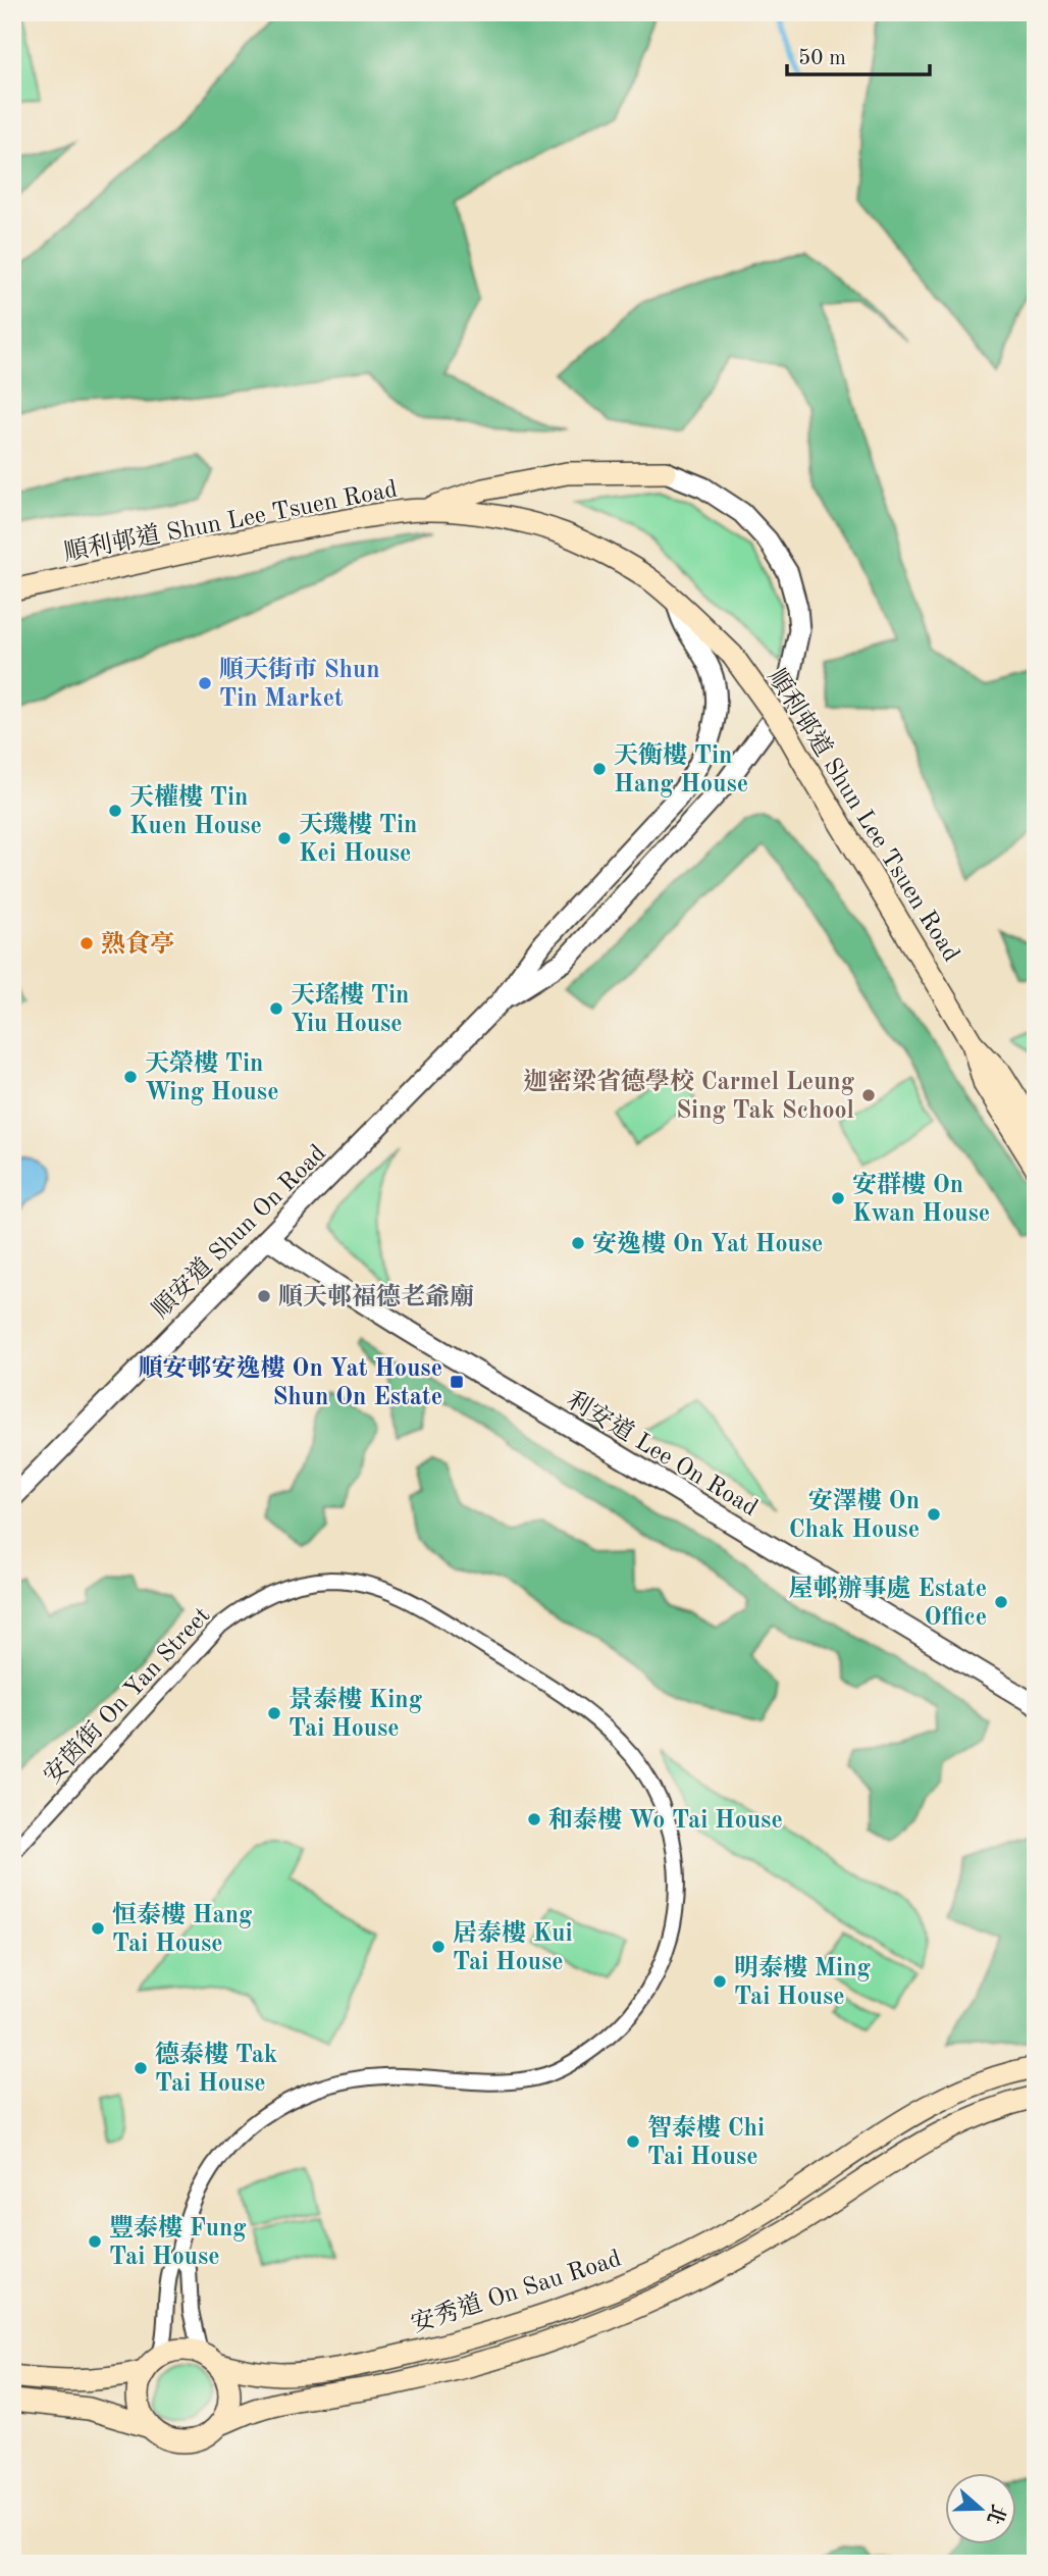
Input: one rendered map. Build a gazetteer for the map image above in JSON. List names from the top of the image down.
{
  "streets": {
    "main road": ["順利邨道 Shun Lee Tsuen Road", "安秀道 On Sau Road"],
    "street": ["順安道 Shun On Road", "利安道 Lee On Road", "安茵街 On Yan Street"]
  },
  "crossings": [
    ["順利邨道 Shun Lee Tsuen Road", "順安道 Shun On Road"],
    ["順安道 Shun On Road", "利安道 Lee On Road"],
    ["安茵街 On Yan Street", "安秀道 On Sau Road"]
  ],
  "places": {
    "other": [
      "順天街市 Shun Tin Market",
      "天衡樓 Tin Hang House",
      "天權樓 Tin Kuen House",
      "天璣樓 Tin Kei House",
      "熟食亭",
      "天瑤樓 Tin Yiu House",
      "天榮樓 Tin Wing House",
      "迦密梁省德學校 Carmel Leung Sing Tak School",
      "安群樓 On Kwan House",
      "安逸樓 On Yat House",
      "順天邨福德老爺廟",
      "安澤樓 On Chak House",
      "屋邨辦事處 Estate Office",
      "景泰樓 King Tai House",
      "和泰樓 Wo Tai House",
      "恒泰樓 Hang Tai House",
      "居泰樓 Kui Tai House",
      "明泰樓 Ming Tai House",
      "德泰樓 Tak Tai House",
      "智泰樓 Chi Tai House",
      "豐泰樓 Fung Tai House"
    ],
    "transit": ["順安邨安逸樓 On Yat House Shun On Estate"]
  },
  "scale_bar": "50 m",
  "north": "right"
}
